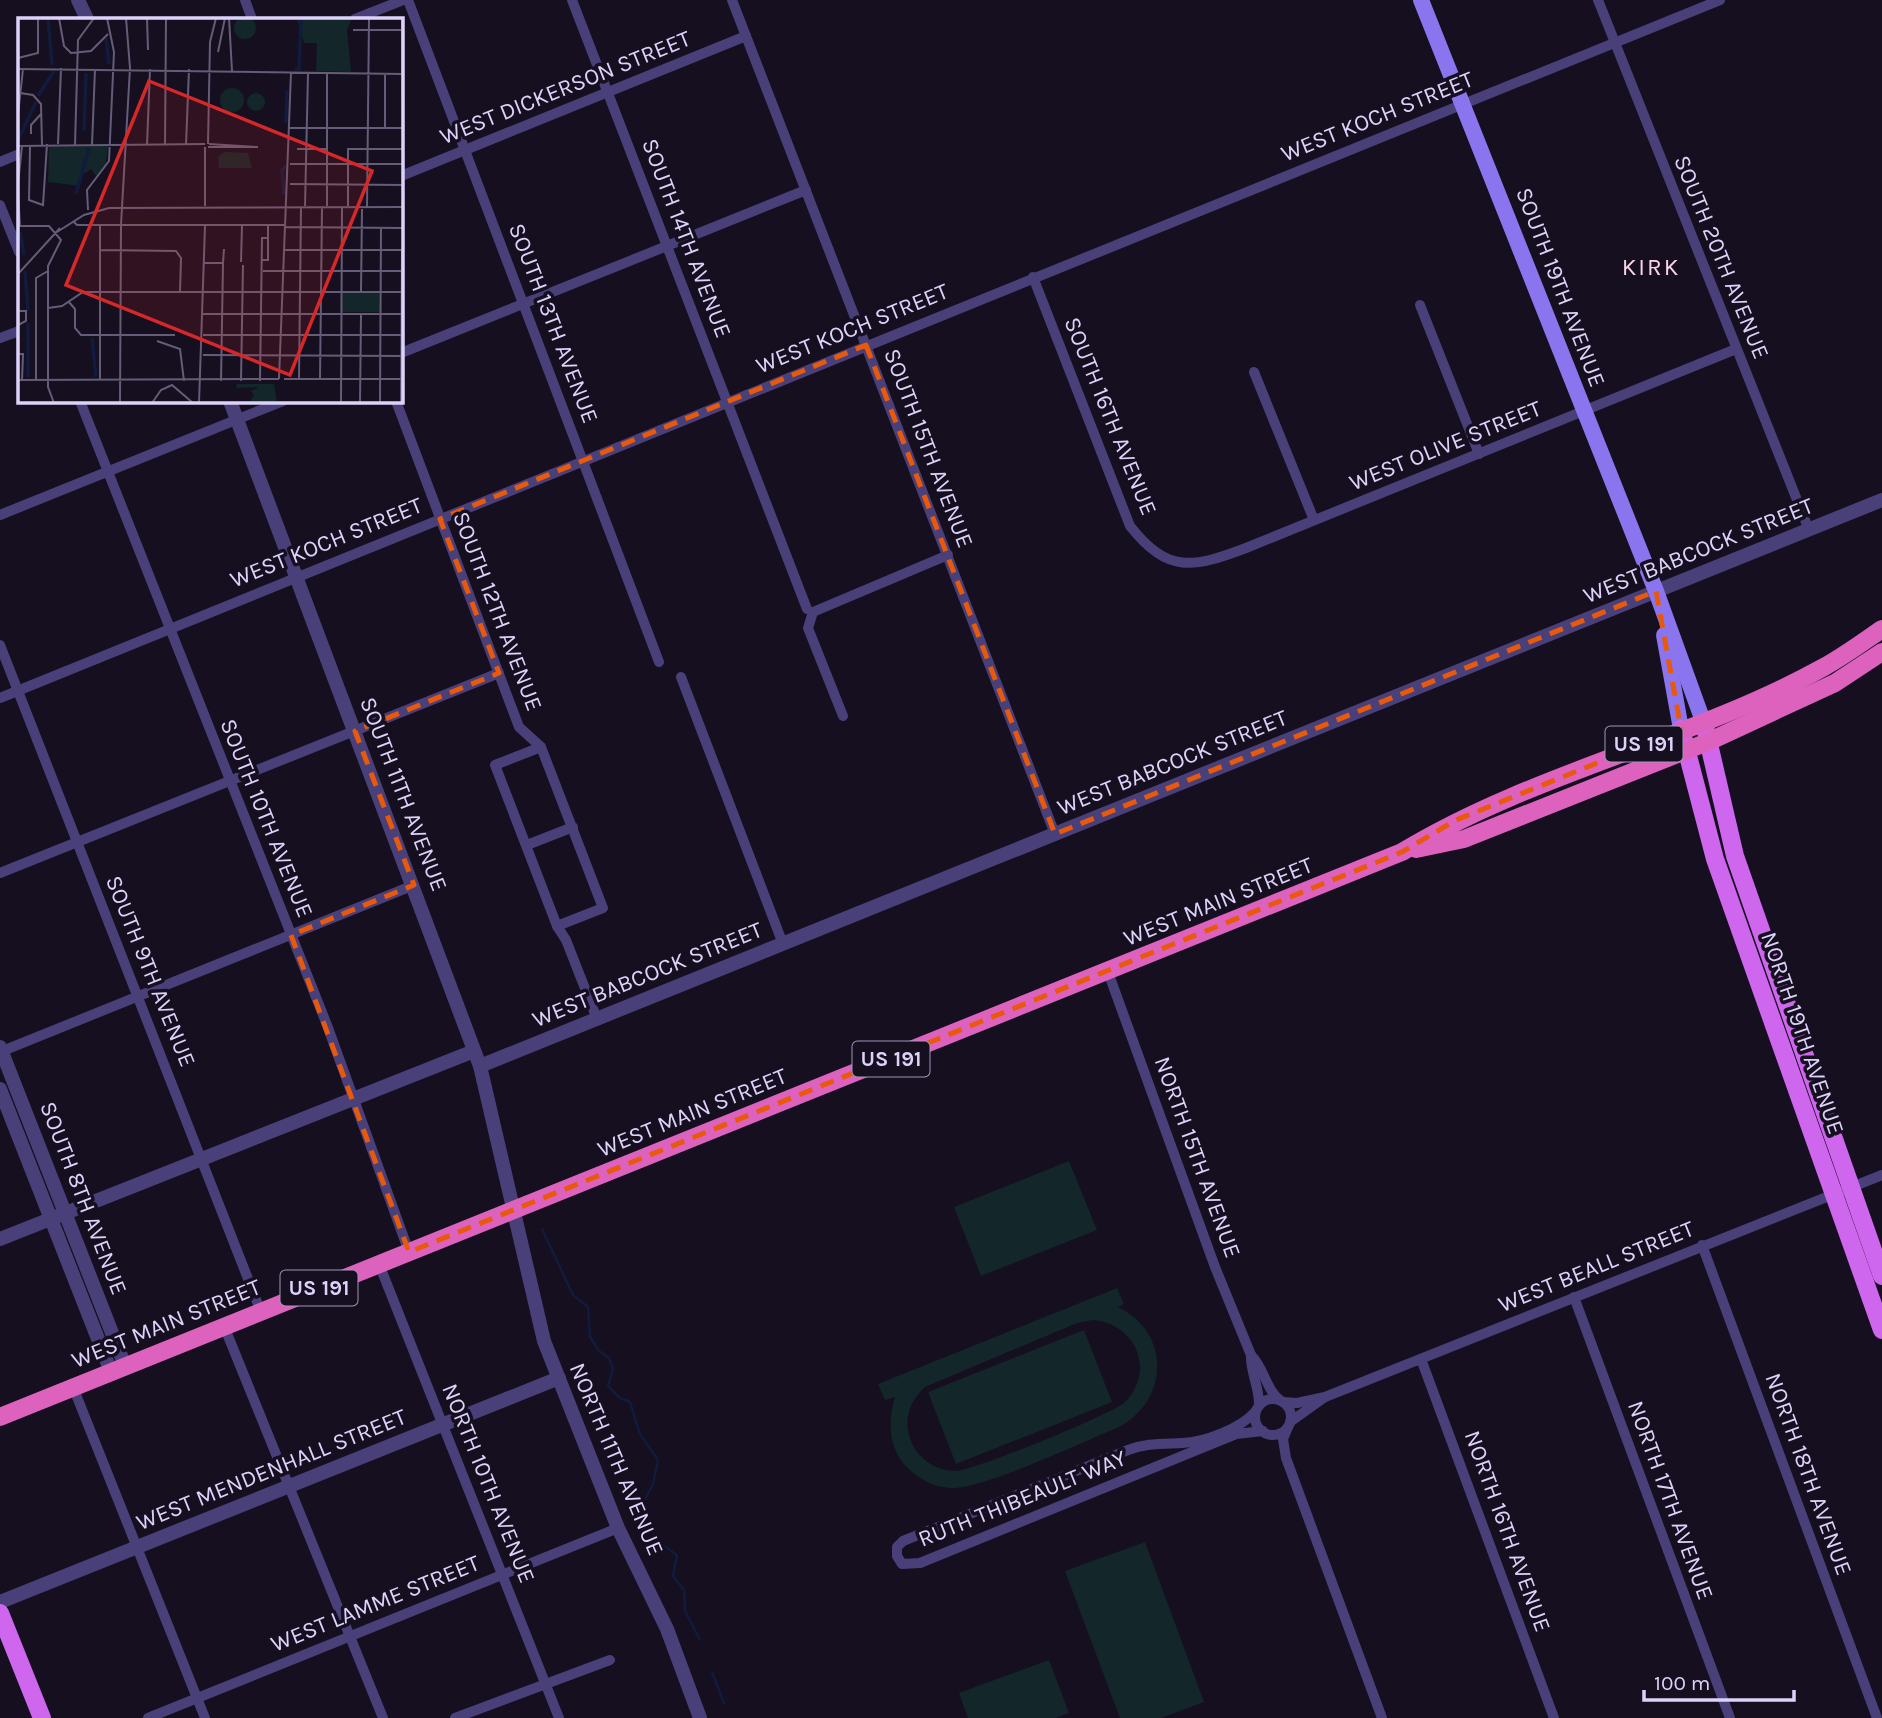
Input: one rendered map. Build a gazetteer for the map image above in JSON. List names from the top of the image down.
{
  "streets": {
    "highway": ["US 191", "WEST MAIN STREET"],
    "main road": ["SOUTH 19TH AVENUE", "NORTH 19TH AVENUE"],
    "street": [
      "WEST DICKERSON STREET",
      "WEST KOCH STREET",
      "SOUTH 14TH AVENUE",
      "SOUTH 20TH AVENUE",
      "SOUTH 13TH AVENUE",
      "SOUTH 16TH AVENUE",
      "WEST OLIVE STREET",
      "SOUTH 15TH AVENUE",
      "WEST BABCOCK STREET",
      "SOUTH 12TH AVENUE",
      "SOUTH 11TH AVENUE",
      "SOUTH 10TH AVENUE",
      "SOUTH 9TH AVENUE",
      "NORTH 15TH AVENUE",
      "SOUTH 8TH AVENUE",
      "WEST BEALL STREET",
      "NORTH 11TH AVENUE",
      "WEST MENDENHALL STREET",
      "NORTH 18TH AVENUE",
      "NORTH 10TH AVENUE",
      "RUTH THIBEAULT WAY",
      "NORTH 17TH AVENUE",
      "NORTH 16TH AVENUE",
      "WEST LAMME STREET"
    ]
  },
  "crossings": [
    ["WEST DICKERSON STREET", "SOUTH 14TH AVENUE"],
    ["WEST DICKERSON STREET", "SOUTH 13TH AVENUE"],
    ["WEST DICKERSON STREET", "SOUTH 15TH AVENUE"],
    ["WEST KOCH STREET", "SOUTH 14TH AVENUE"],
    ["WEST KOCH STREET", "SOUTH 20TH AVENUE"],
    ["WEST KOCH STREET", "SOUTH 19TH AVENUE"],
    ["WEST KOCH STREET", "SOUTH 13TH AVENUE"],
    ["WEST KOCH STREET", "SOUTH 16TH AVENUE"],
    ["WEST KOCH STREET", "SOUTH 15TH AVENUE"],
    ["WEST KOCH STREET", "SOUTH 12TH AVENUE"],
    ["WEST KOCH STREET", "SOUTH 11TH AVENUE"],
    ["WEST KOCH STREET", "SOUTH 10TH AVENUE"],
    ["WEST KOCH STREET", "SOUTH 9TH AVENUE"],
    ["SOUTH 20TH AVENUE", "WEST OLIVE STREET"],
    ["SOUTH 20TH AVENUE", "WEST BABCOCK STREET"],
    ["SOUTH 19TH AVENUE", "WEST OLIVE STREET"],
    ["SOUTH 19TH AVENUE", "WEST BABCOCK STREET"],
    ["SOUTH 19TH AVENUE", "WEST MAIN STREET"],
    ["SOUTH 19TH AVENUE", "NORTH 19TH AVENUE"],
    ["SOUTH 16TH AVENUE", "WEST OLIVE STREET"],
    ["SOUTH 15TH AVENUE", "WEST BABCOCK STREET"],
    ["WEST BABCOCK STREET", "SOUTH 11TH AVENUE"],
    ["SOUTH 11TH AVENUE", "WEST MAIN STREET"],
    ["SOUTH 11TH AVENUE", "NORTH 11TH AVENUE"],
    ["SOUTH 10TH AVENUE", "WEST MAIN STREET"],
    ["WEST MAIN STREET", "SOUTH 9TH AVENUE"],
    ["WEST MAIN STREET", "NORTH 19TH AVENUE"],
    ["WEST MAIN STREET", "NORTH 15TH AVENUE"],
    ["WEST MAIN STREET", "SOUTH 8TH AVENUE"],
    ["WEST MAIN STREET", "NORTH 11TH AVENUE"],
    ["WEST MAIN STREET", "NORTH 10TH AVENUE"],
    ["NORTH 19TH AVENUE", "WEST BEALL STREET"],
    ["NORTH 15TH AVENUE", "WEST BEALL STREET"],
    ["NORTH 15TH AVENUE", "RUTH THIBEAULT WAY"],
    ["WEST BEALL STREET", "NORTH 18TH AVENUE"],
    ["WEST BEALL STREET", "RUTH THIBEAULT WAY"],
    ["WEST BEALL STREET", "NORTH 17TH AVENUE"],
    ["WEST BEALL STREET", "NORTH 16TH AVENUE"],
    ["NORTH 11TH AVENUE", "WEST MENDENHALL STREET"],
    ["NORTH 11TH AVENUE", "WEST LAMME STREET"],
    ["WEST MENDENHALL STREET", "NORTH 10TH AVENUE"],
    ["NORTH 10TH AVENUE", "WEST LAMME STREET"]
  ],
  "districts": ["KIRK"],
  "scale_bar": "100 m"
}
